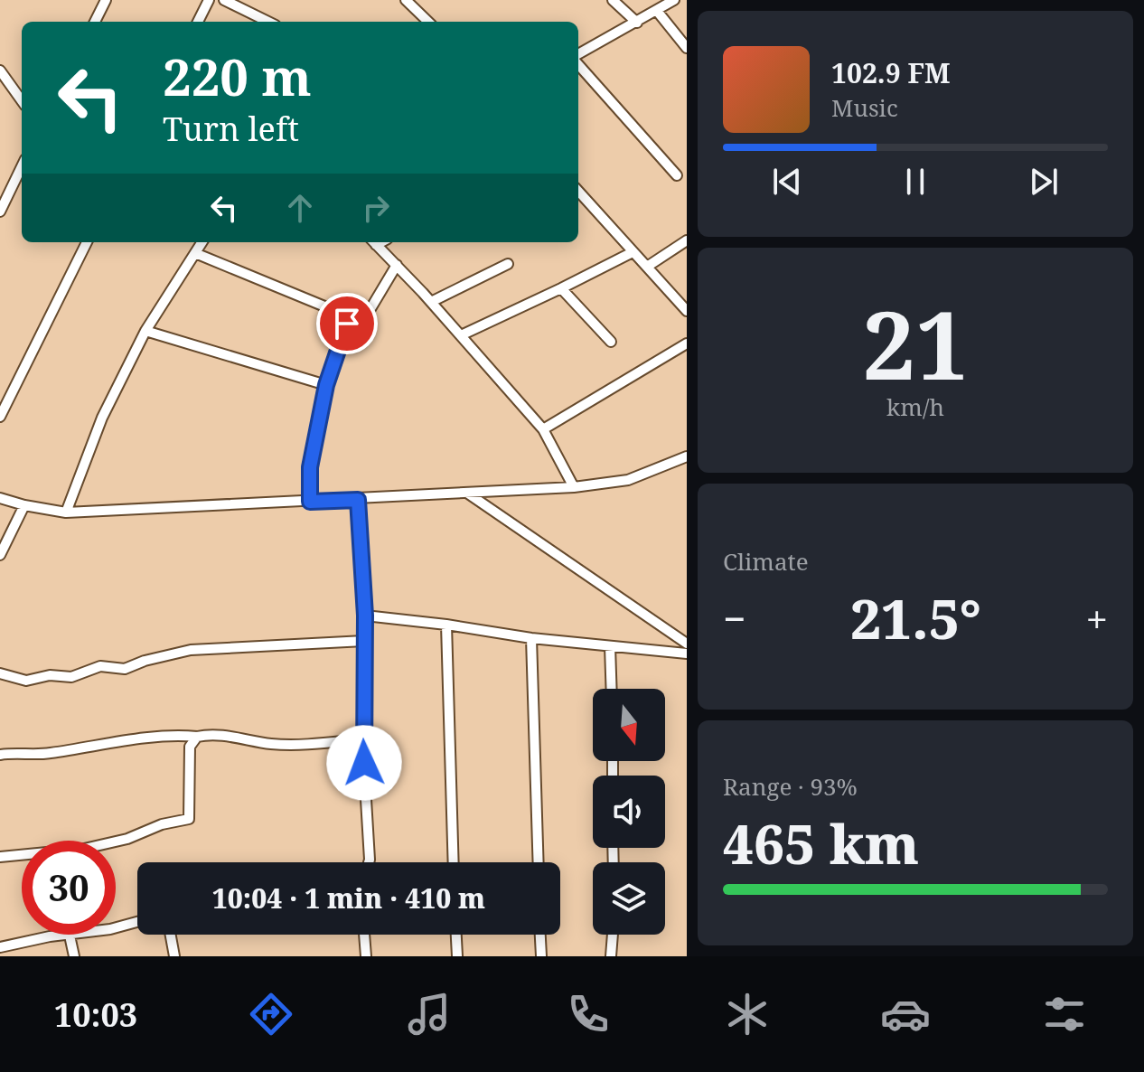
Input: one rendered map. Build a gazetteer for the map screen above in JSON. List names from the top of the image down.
{
  "north": "bottom",
  "page": {
    "turn": ["220 m", "Turn left"],
    "song": ["102.9 FM", "Music"],
    "tile": [
      ["21", "km/h"],
      "Climate",
      ["Range · 93%", "465 km"]
    ],
    "heat": ["−", "21.5°", "+"],
    "limit": "30",
    "trip": "10:04 · 1 min · 410 m",
    "tabs": "10:03"
  }
}
